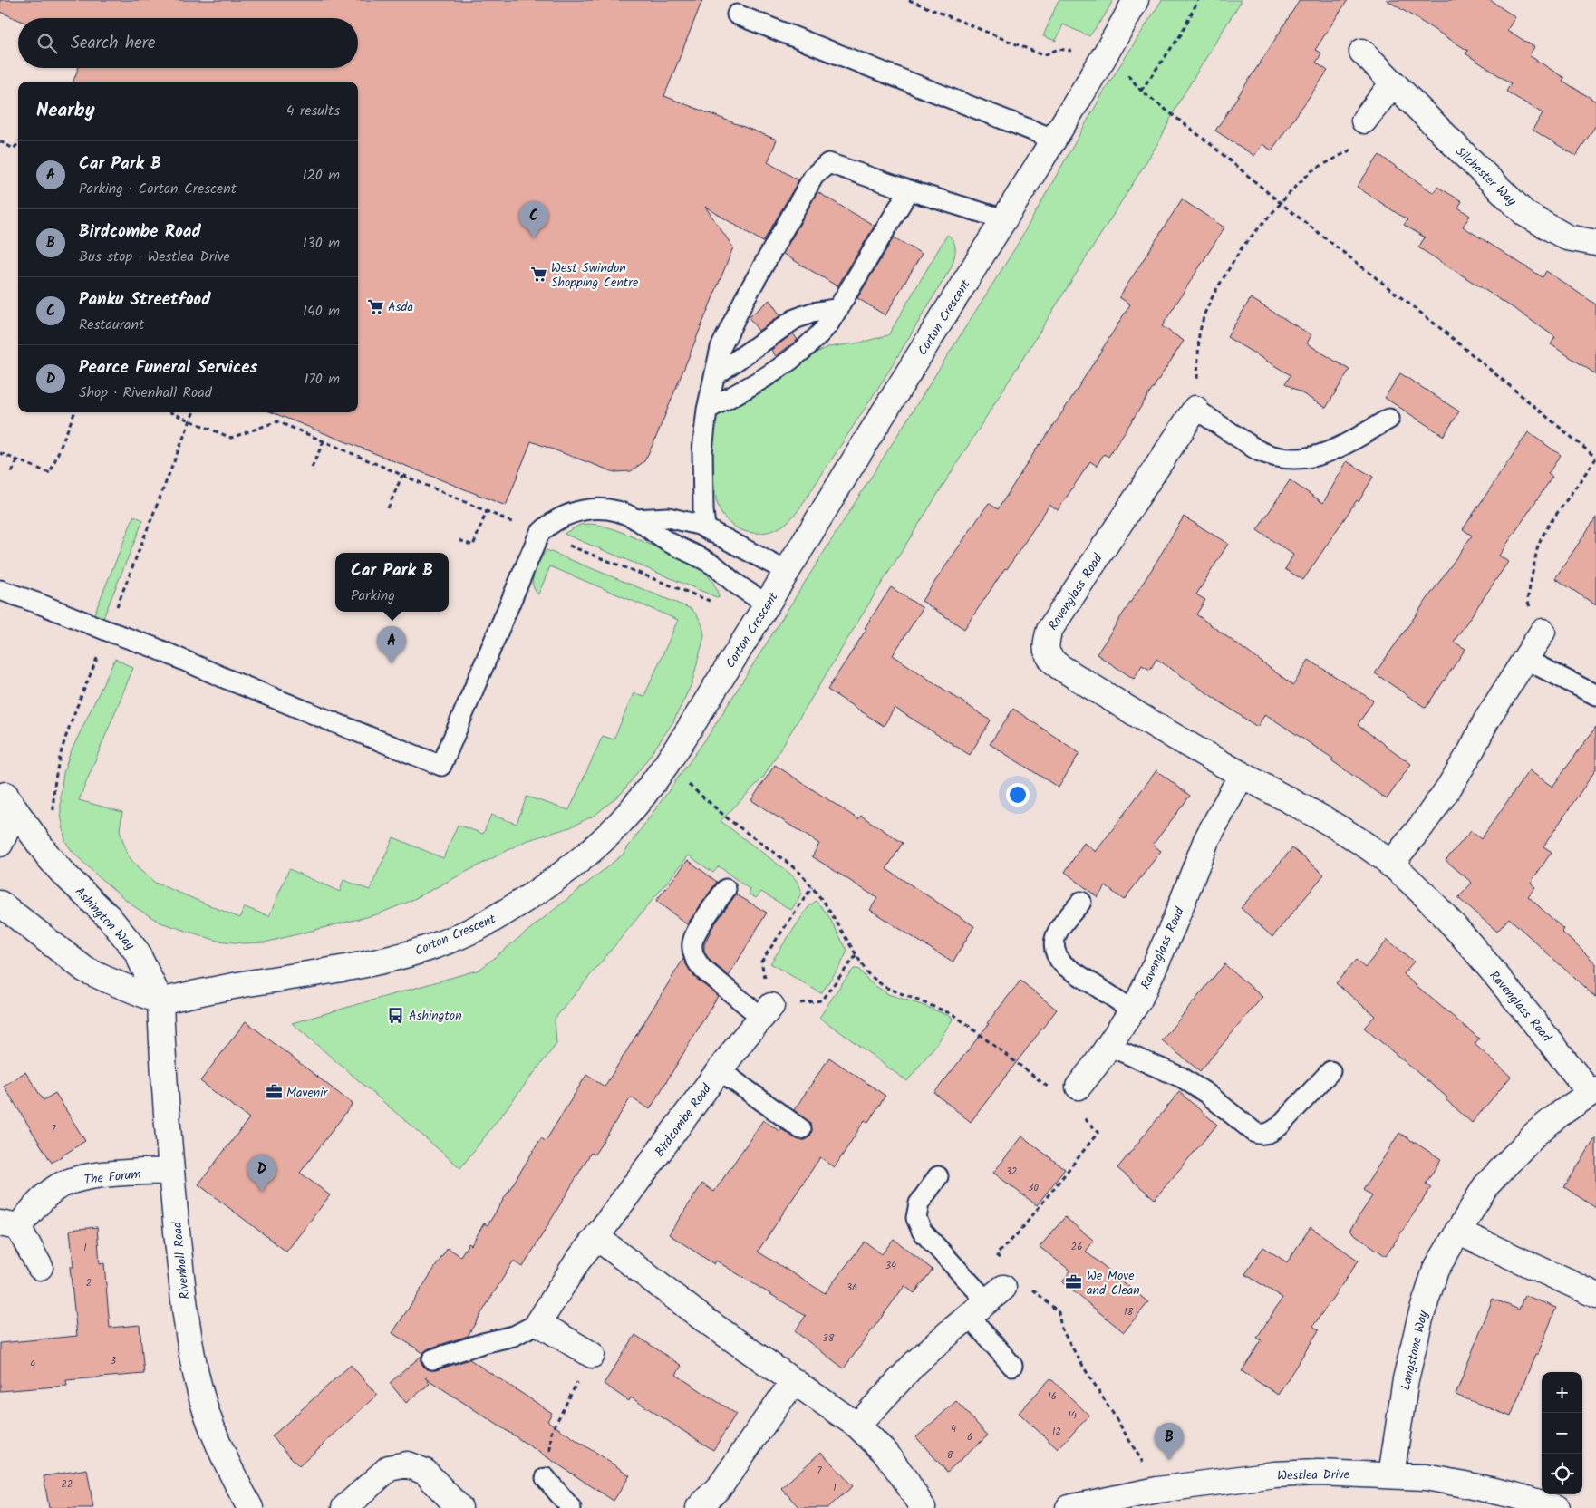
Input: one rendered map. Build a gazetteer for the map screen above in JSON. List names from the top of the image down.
{
  "streets": {
    "street": [
      "Silchester Way",
      "Corton Crescent",
      "Ravenglass Road",
      "Ashington Way",
      "Birdcombe Road",
      "The Forum",
      "Rivenhall Road",
      "Langstone Way",
      "Westlea Drive"
    ]
  },
  "crossings": [
    ["Corton Crescent", "Ashington Way"],
    ["Corton Crescent", "Rivenhall Road"],
    ["Ravenglass Road", "Langstone Way"],
    ["Ashington Way", "Rivenhall Road"],
    ["The Forum", "Rivenhall Road"],
    ["Langstone Way", "Westlea Drive"]
  ],
  "places": {
    "supermarket": ["West Swindon Shopping Centre", "Asda"],
    "bus stop": ["Ashington"],
    "office": ["Mavenir", "We Move and Clean"]
  },
  "house_numbers": [
    "7",
    "32",
    "30",
    "26",
    "1",
    "34",
    "2",
    "36",
    "18",
    "38",
    "3",
    "4",
    "16",
    "14",
    "4",
    "12",
    "6",
    "8",
    "7",
    "22",
    "1"
  ],
  "page": {
    "search": "Search here",
    "heading": ["Nearby", "4 results"],
    "list": [
      {
        "mark": "A",
        "name": "Car Park B",
        "note": "Parking · Corton Crescent",
        "value": "120 m"
      },
      {
        "mark": "B",
        "name": "Birdcombe Road",
        "note": "Bus stop · Westlea Drive",
        "value": "130 m"
      },
      {
        "mark": "C",
        "name": "Panku Streetfood",
        "note": "Restaurant",
        "value": "140 m"
      },
      {
        "mark": "D",
        "name": "Pearce Funeral Services",
        "note": "Shop · Rivenhall Road",
        "value": "170 m"
      }
    ],
    "pins": [
      "C",
      "A",
      "D",
      "B"
    ],
    "popup": ["Car Park B", "Parking"],
    "map_buttons": ["+", "−"]
  }
}
